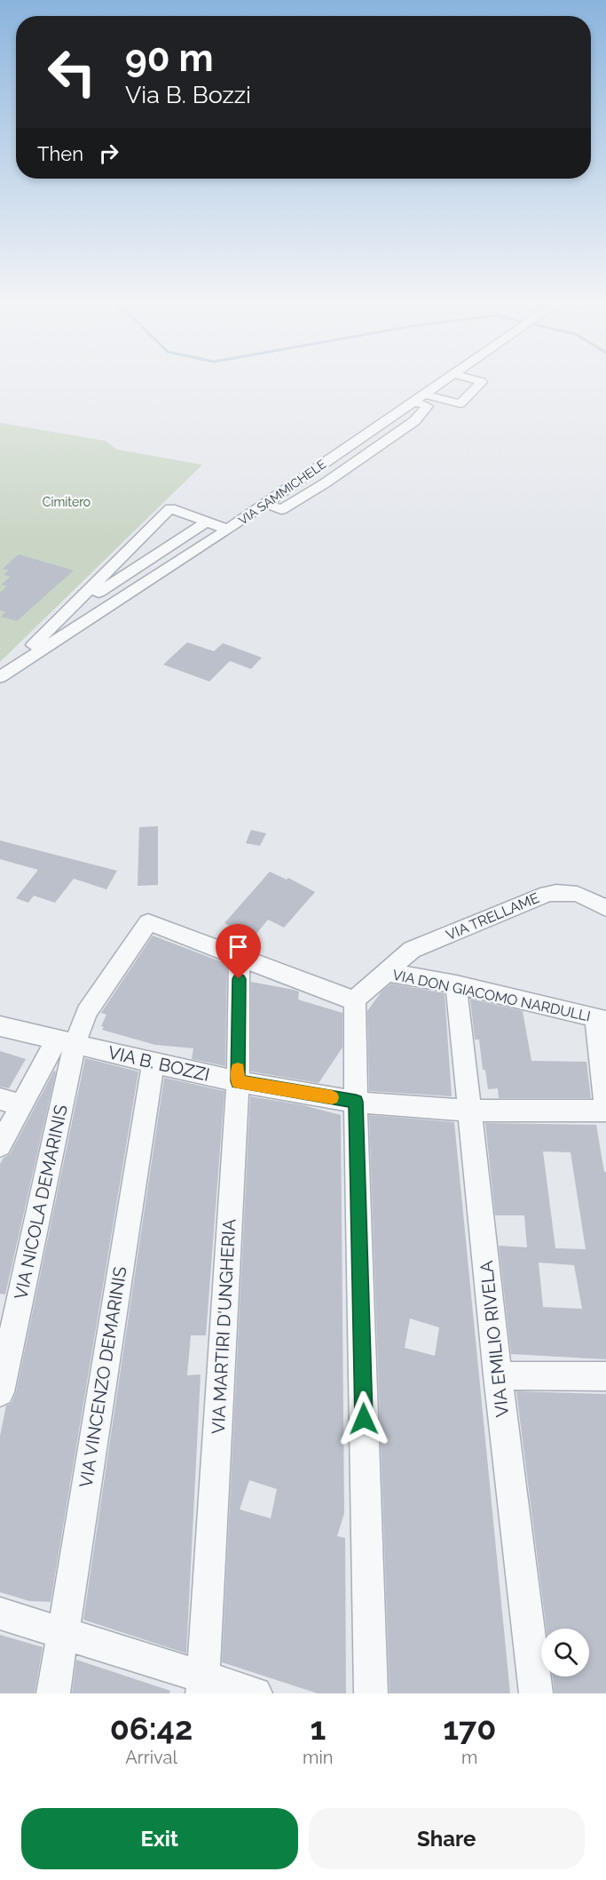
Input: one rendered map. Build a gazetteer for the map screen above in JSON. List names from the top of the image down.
{
  "streets": {
    "street": [
      "VIA SAMMICHELE",
      "VIA TRELLAME",
      "VIA DON GIACOMO NARDULLI",
      "VIA B. BOZZI",
      "VIA NICOLA DEMARINIS",
      "VIA MARTIRI D'UNGHERIA",
      "VIA EMILIO RIVELA",
      "VIA VINCENZO DEMARINIS"
    ]
  },
  "crossings": [
    ["VIA TRELLAME", "VIA DON GIACOMO NARDULLI"],
    ["VIA DON GIACOMO NARDULLI", "VIA EMILIO RIVELA"],
    ["VIA B. BOZZI", "VIA NICOLA DEMARINIS"],
    ["VIA B. BOZZI", "VIA MARTIRI D'UNGHERIA"],
    ["VIA B. BOZZI", "VIA EMILIO RIVELA"],
    ["VIA B. BOZZI", "VIA VINCENZO DEMARINIS"]
  ],
  "parks": ["Cimitero"],
  "page": {
    "turn": ["90 m", "Via B. Bozzi"],
    "then": "Then",
    "eta": [
      "06:42",
      "Arrival",
      "1",
      "min",
      "170",
      "m"
    ],
    "buttons": ["Exit", "Share"]
  }
}
